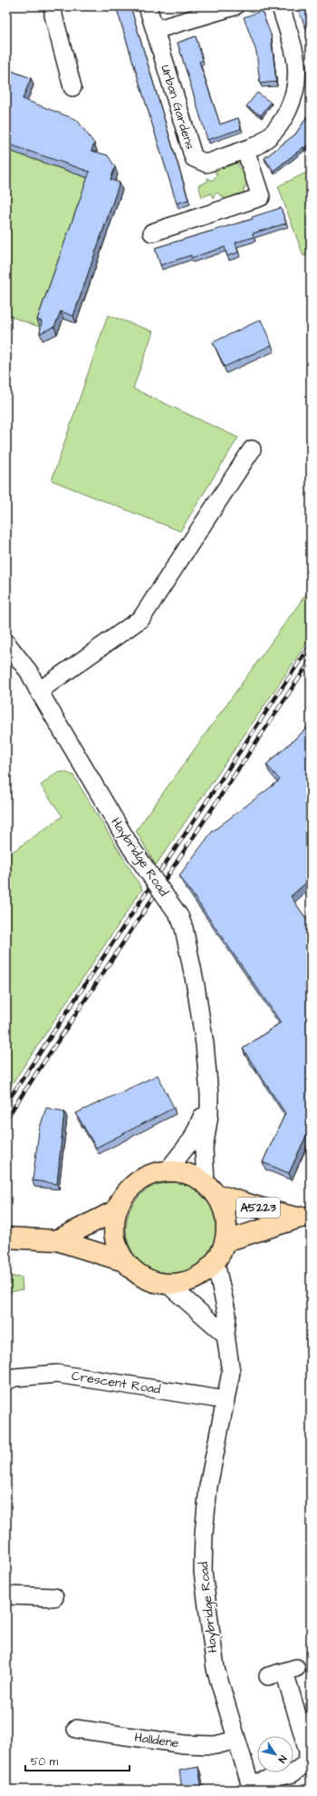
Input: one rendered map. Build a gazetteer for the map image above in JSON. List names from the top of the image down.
{
  "streets": {
    "main road": ["A5223"],
    "street": [
      "Urban Gardens",
      "Haybridge Road",
      "Crescent Road",
      "Halldene"
    ]
  },
  "crossings": [
    ["Haybridge Road", "A5223"],
    ["Haybridge Road", "Crescent Road"],
    ["Haybridge Road", "Halldene"]
  ],
  "scale_bar": "50 m",
  "north": "bottom right"
}
